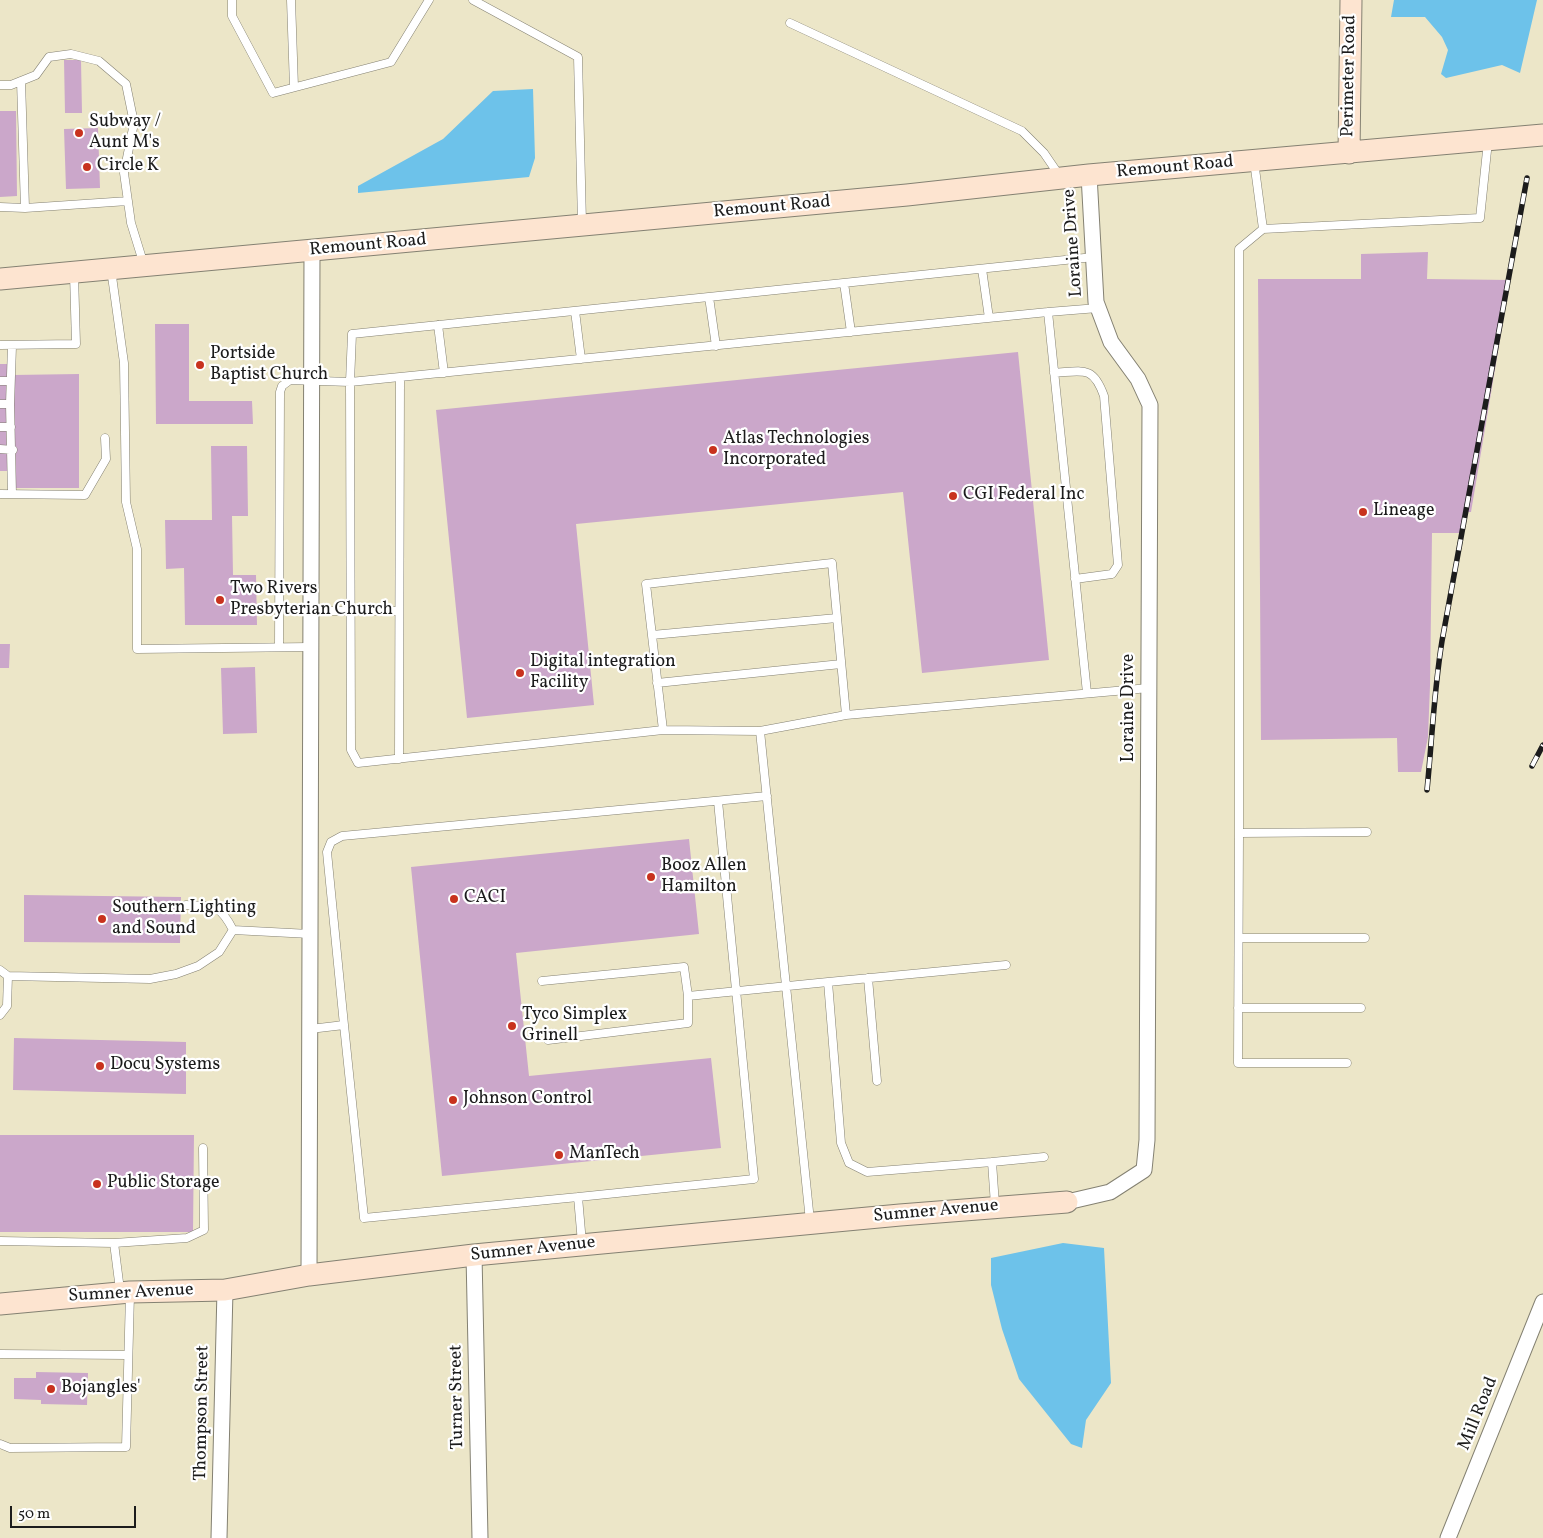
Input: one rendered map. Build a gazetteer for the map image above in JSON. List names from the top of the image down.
{
  "streets": {
    "main road": ["Perimeter Road", "Remount Road", "Sumner Avenue"],
    "street": [
      "Loraine Drive",
      "Turner Street",
      "Thompson Street",
      "Mill Road"
    ]
  },
  "crossings": [
    ["Perimeter Road", "Remount Road"],
    ["Remount Road", "Loraine Drive"],
    ["Loraine Drive", "Sumner Avenue"],
    ["Sumner Avenue", "Turner Street"],
    ["Sumner Avenue", "Thompson Street"]
  ],
  "places": [
    "Subway / Aunt M's",
    "Circle K",
    "Portside Baptist Church",
    "Atlas Technologies Incorporated",
    "CGI Federal Inc",
    "Lineage",
    "Two Rivers Presbyterian Church",
    "Digital integration Facility",
    "Booz Allen Hamilton",
    "CACI",
    "Southern Lighting and Sound",
    "Tyco Simplex Grinell",
    "Docu Systems",
    "Johnson Control",
    "ManTech",
    "Public Storage",
    "Bojangles'"
  ],
  "scale_bar": "50 m"
}
